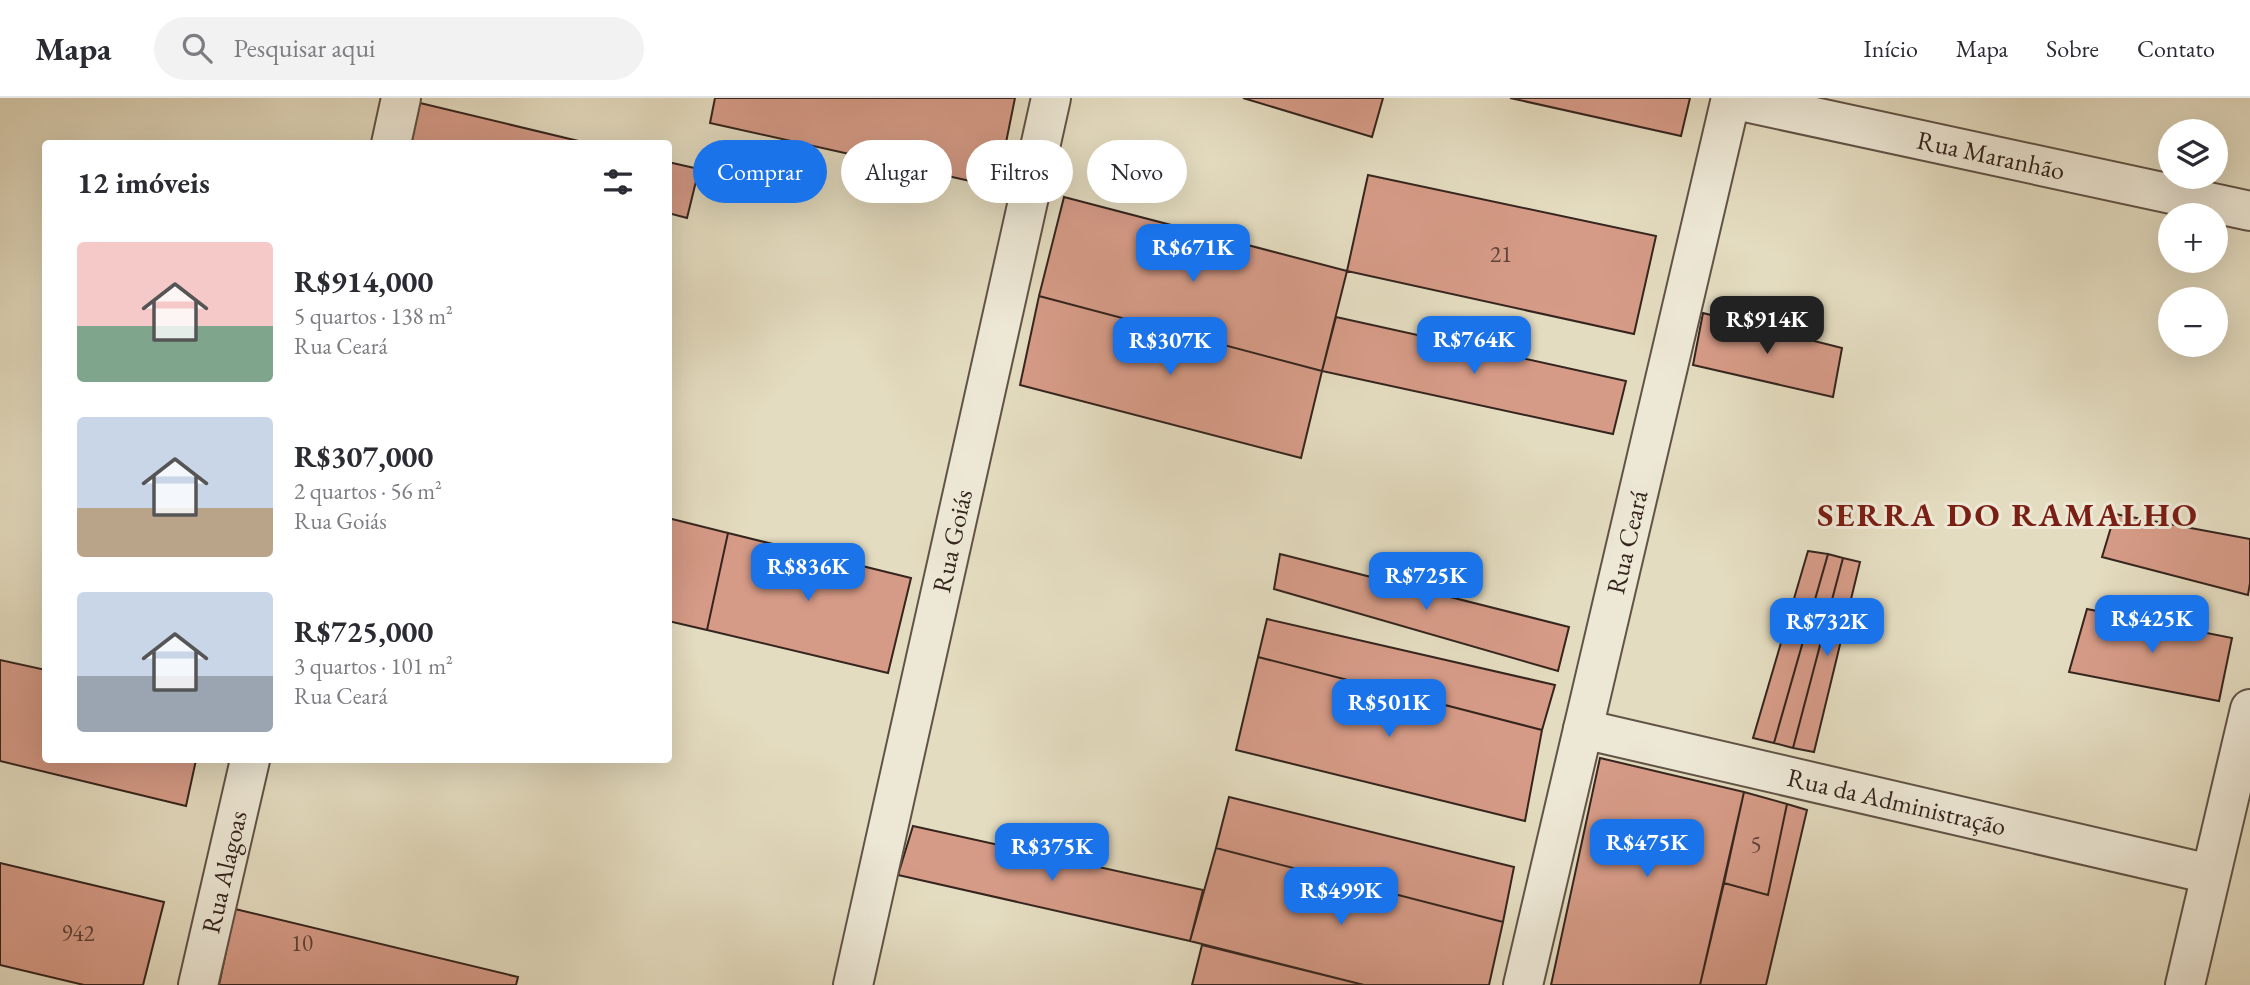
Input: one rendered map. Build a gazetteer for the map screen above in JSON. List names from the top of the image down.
{
  "streets": {
    "street": [
      "Rua Maranhão",
      "Rua Ceará",
      "Rua Goiás",
      "Rua da Administração",
      "Rua Alagoas"
    ]
  },
  "crossings": [
    ["Rua Maranhão", "Rua Ceará"],
    ["Rua Ceará", "Rua da Administração"]
  ],
  "districts": ["SERRA DO RAMALHO"],
  "house_numbers": [
    "21",
    "5",
    "942",
    "10"
  ],
  "page": {
    "header": "Mapa",
    "search": "Pesquisar aqui",
    "nav": [
      "Início",
      "Mapa",
      "Sobre",
      "Contato"
    ],
    "map_buttons": ["+", "−"],
    "chip": [
      "Comprar",
      "Alugar",
      "Filtros",
      "Novo"
    ],
    "heading": "12 imóveis",
    "price": [
      "R$671K",
      "R$914K",
      "R$764K",
      "R$307K",
      "R$836K",
      "R$725K",
      "R$425K",
      "R$732K",
      "R$501K",
      "R$475K",
      "R$375K",
      "R$499K"
    ],
    "list": [
      {
        "name": "R$914,000",
        "note": "5 quartos · 138 m² · Rua Ceará"
      },
      {
        "name": "R$307,000",
        "note": "2 quartos · 56 m² · Rua Goiás"
      },
      {
        "name": "R$725,000",
        "note": "3 quartos · 101 m² · Rua Ceará"
      }
    ]
  }
}
